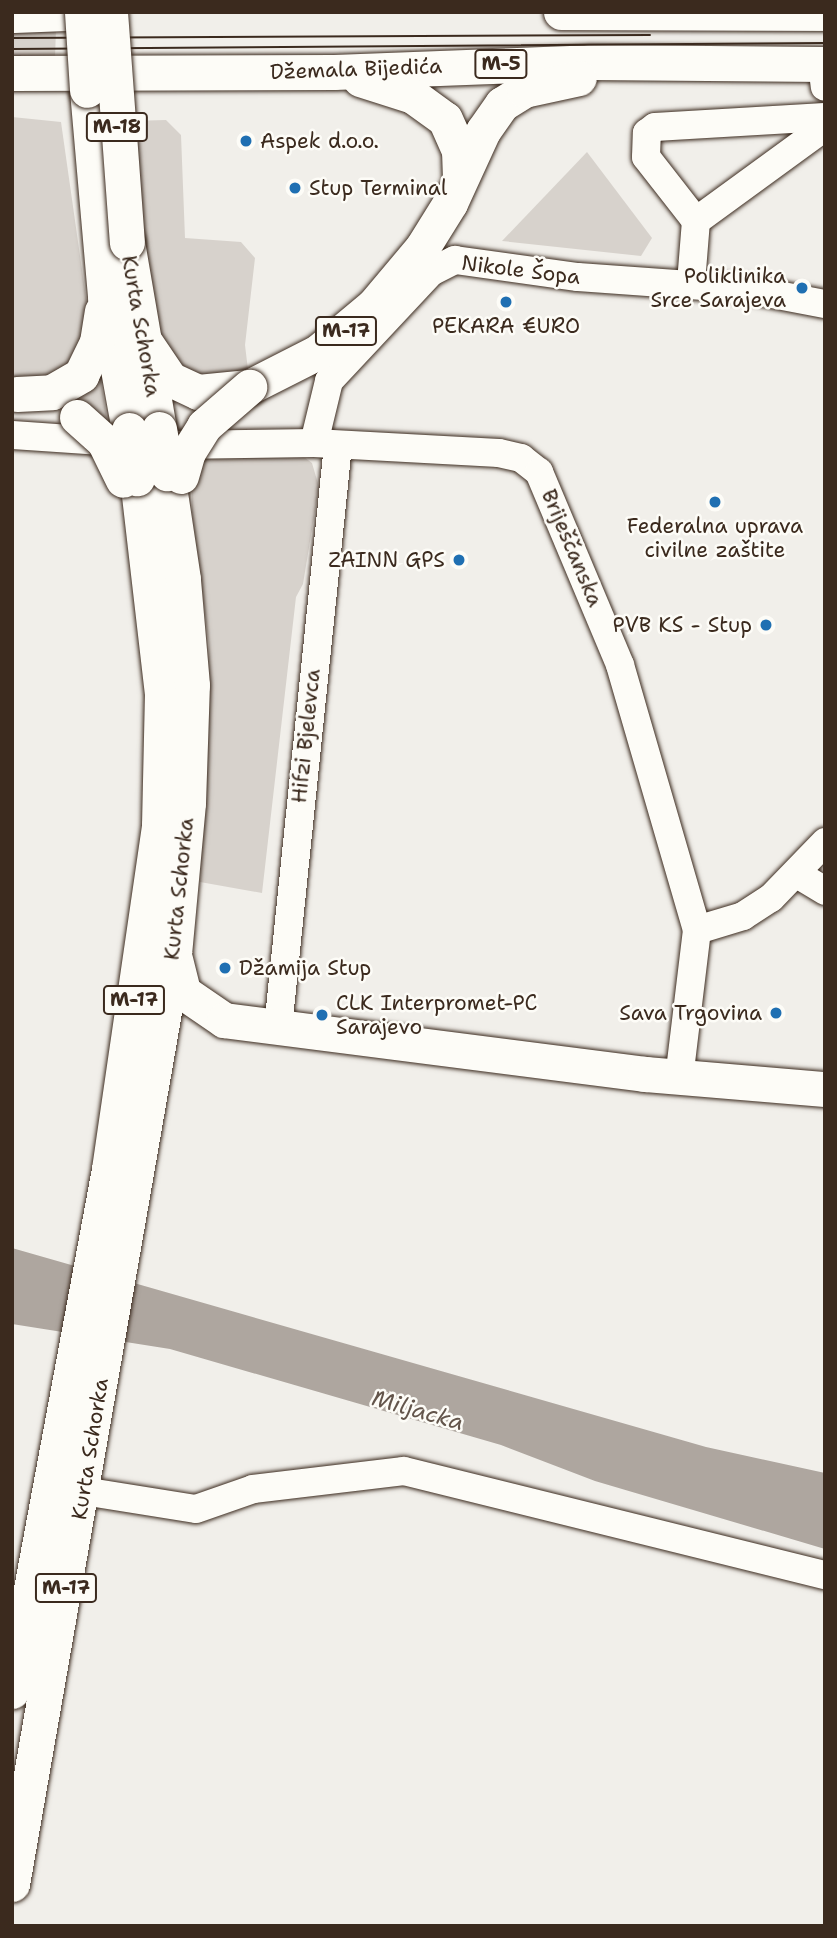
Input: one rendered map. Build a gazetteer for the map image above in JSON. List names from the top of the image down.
{
  "streets": {
    "main road": [
      "M-5",
      "Džemala Bijedića",
      "M-18",
      "Kurta Schorka",
      "M-17"
    ],
    "street": ["Nikole Šopa", "Briješčanska", "Hifzi Bjelevca"]
  },
  "crossings": [
    ["Džemala Bijedića", "M-17"],
    ["Nikole Šopa", "Briješčanska"],
    ["Nikole Šopa", "Hifzi Bjelevca"],
    ["Kurta Schorka", "M-17"],
    ["Briješčanska", "Hifzi Bjelevca"]
  ],
  "water": ["Miljacka"],
  "places": [
    "Aspek d.o.o.",
    "Stup Terminal",
    "Poliklinika Srce Sarajeva",
    "PEKARA €URO",
    "Federalna uprava civilne zaštite",
    "ZAINN GPS",
    "PVB KS - Stup",
    "Džamija Stup",
    "Sava Trgovina",
    "CLK Interpromet-PC Sarajevo"
  ]
}
